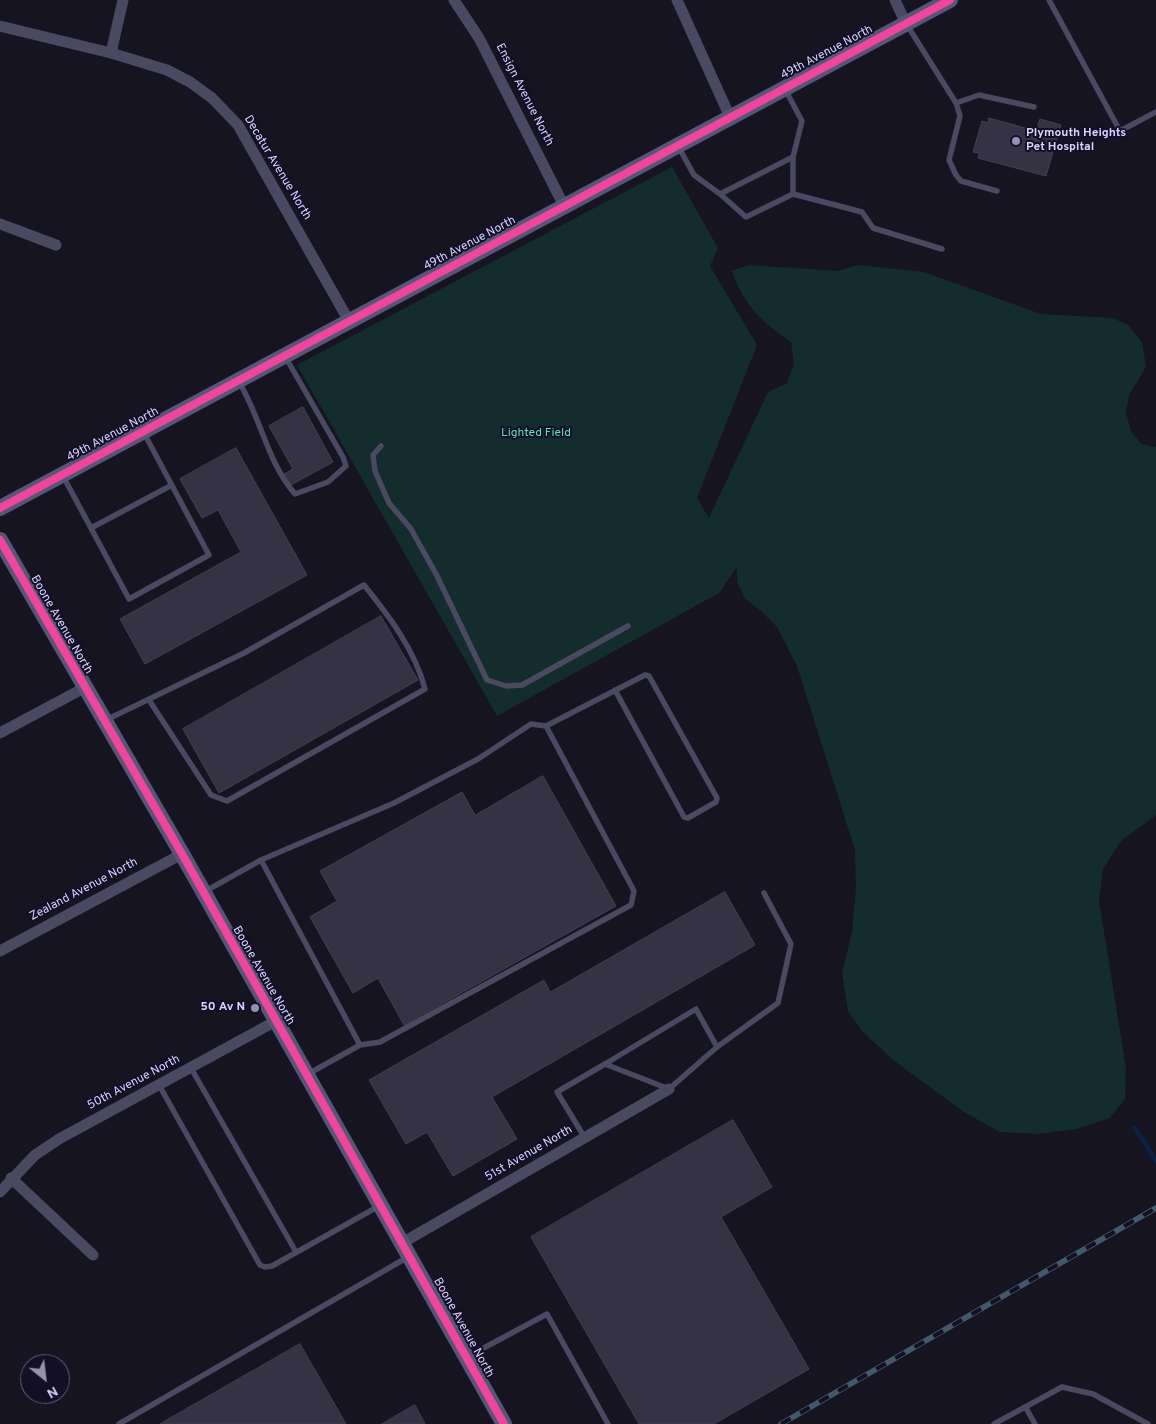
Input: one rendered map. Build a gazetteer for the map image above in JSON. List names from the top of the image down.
{
  "streets": {
    "street": [
      "49th Avenue North",
      "Ensign Avenue North",
      "Decatur Avenue North",
      "Boone Avenue North",
      "Zealand Avenue North",
      "50th Avenue North",
      "51st Avenue North"
    ]
  },
  "crossings": [
    ["49th Avenue North", "Ensign Avenue North"],
    ["49th Avenue North", "Decatur Avenue North"],
    ["Boone Avenue North", "Zealand Avenue North"],
    ["Boone Avenue North", "50th Avenue North"],
    ["Boone Avenue North", "51st Avenue North"]
  ],
  "parks": ["Lighted Field"],
  "places": ["Plymouth Heights Pet Hospital", "50 Av N"],
  "north": "bottom right"
}
